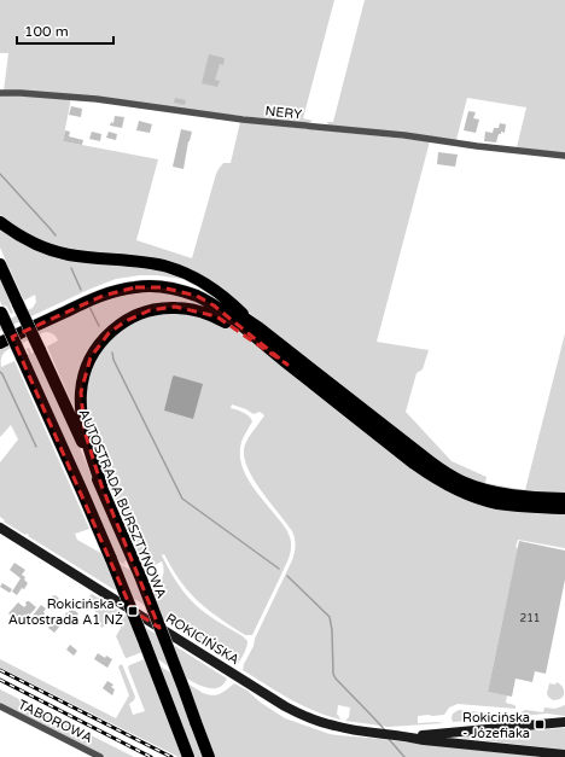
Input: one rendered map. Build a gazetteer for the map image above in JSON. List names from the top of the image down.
{
  "streets": {
    "highway": ["AUTOSTRADA BURSZTYNOWA"],
    "main road": ["ROKICIŃSKA"],
    "street": ["NERY", "TABOROWA"]
  },
  "places": {
    "transit": ["Rokicińska - Autostrada A1 NŻ", "Rokicińska - Józefiaka"]
  },
  "house_numbers": ["211"],
  "scale_bar": "100 m"
}
